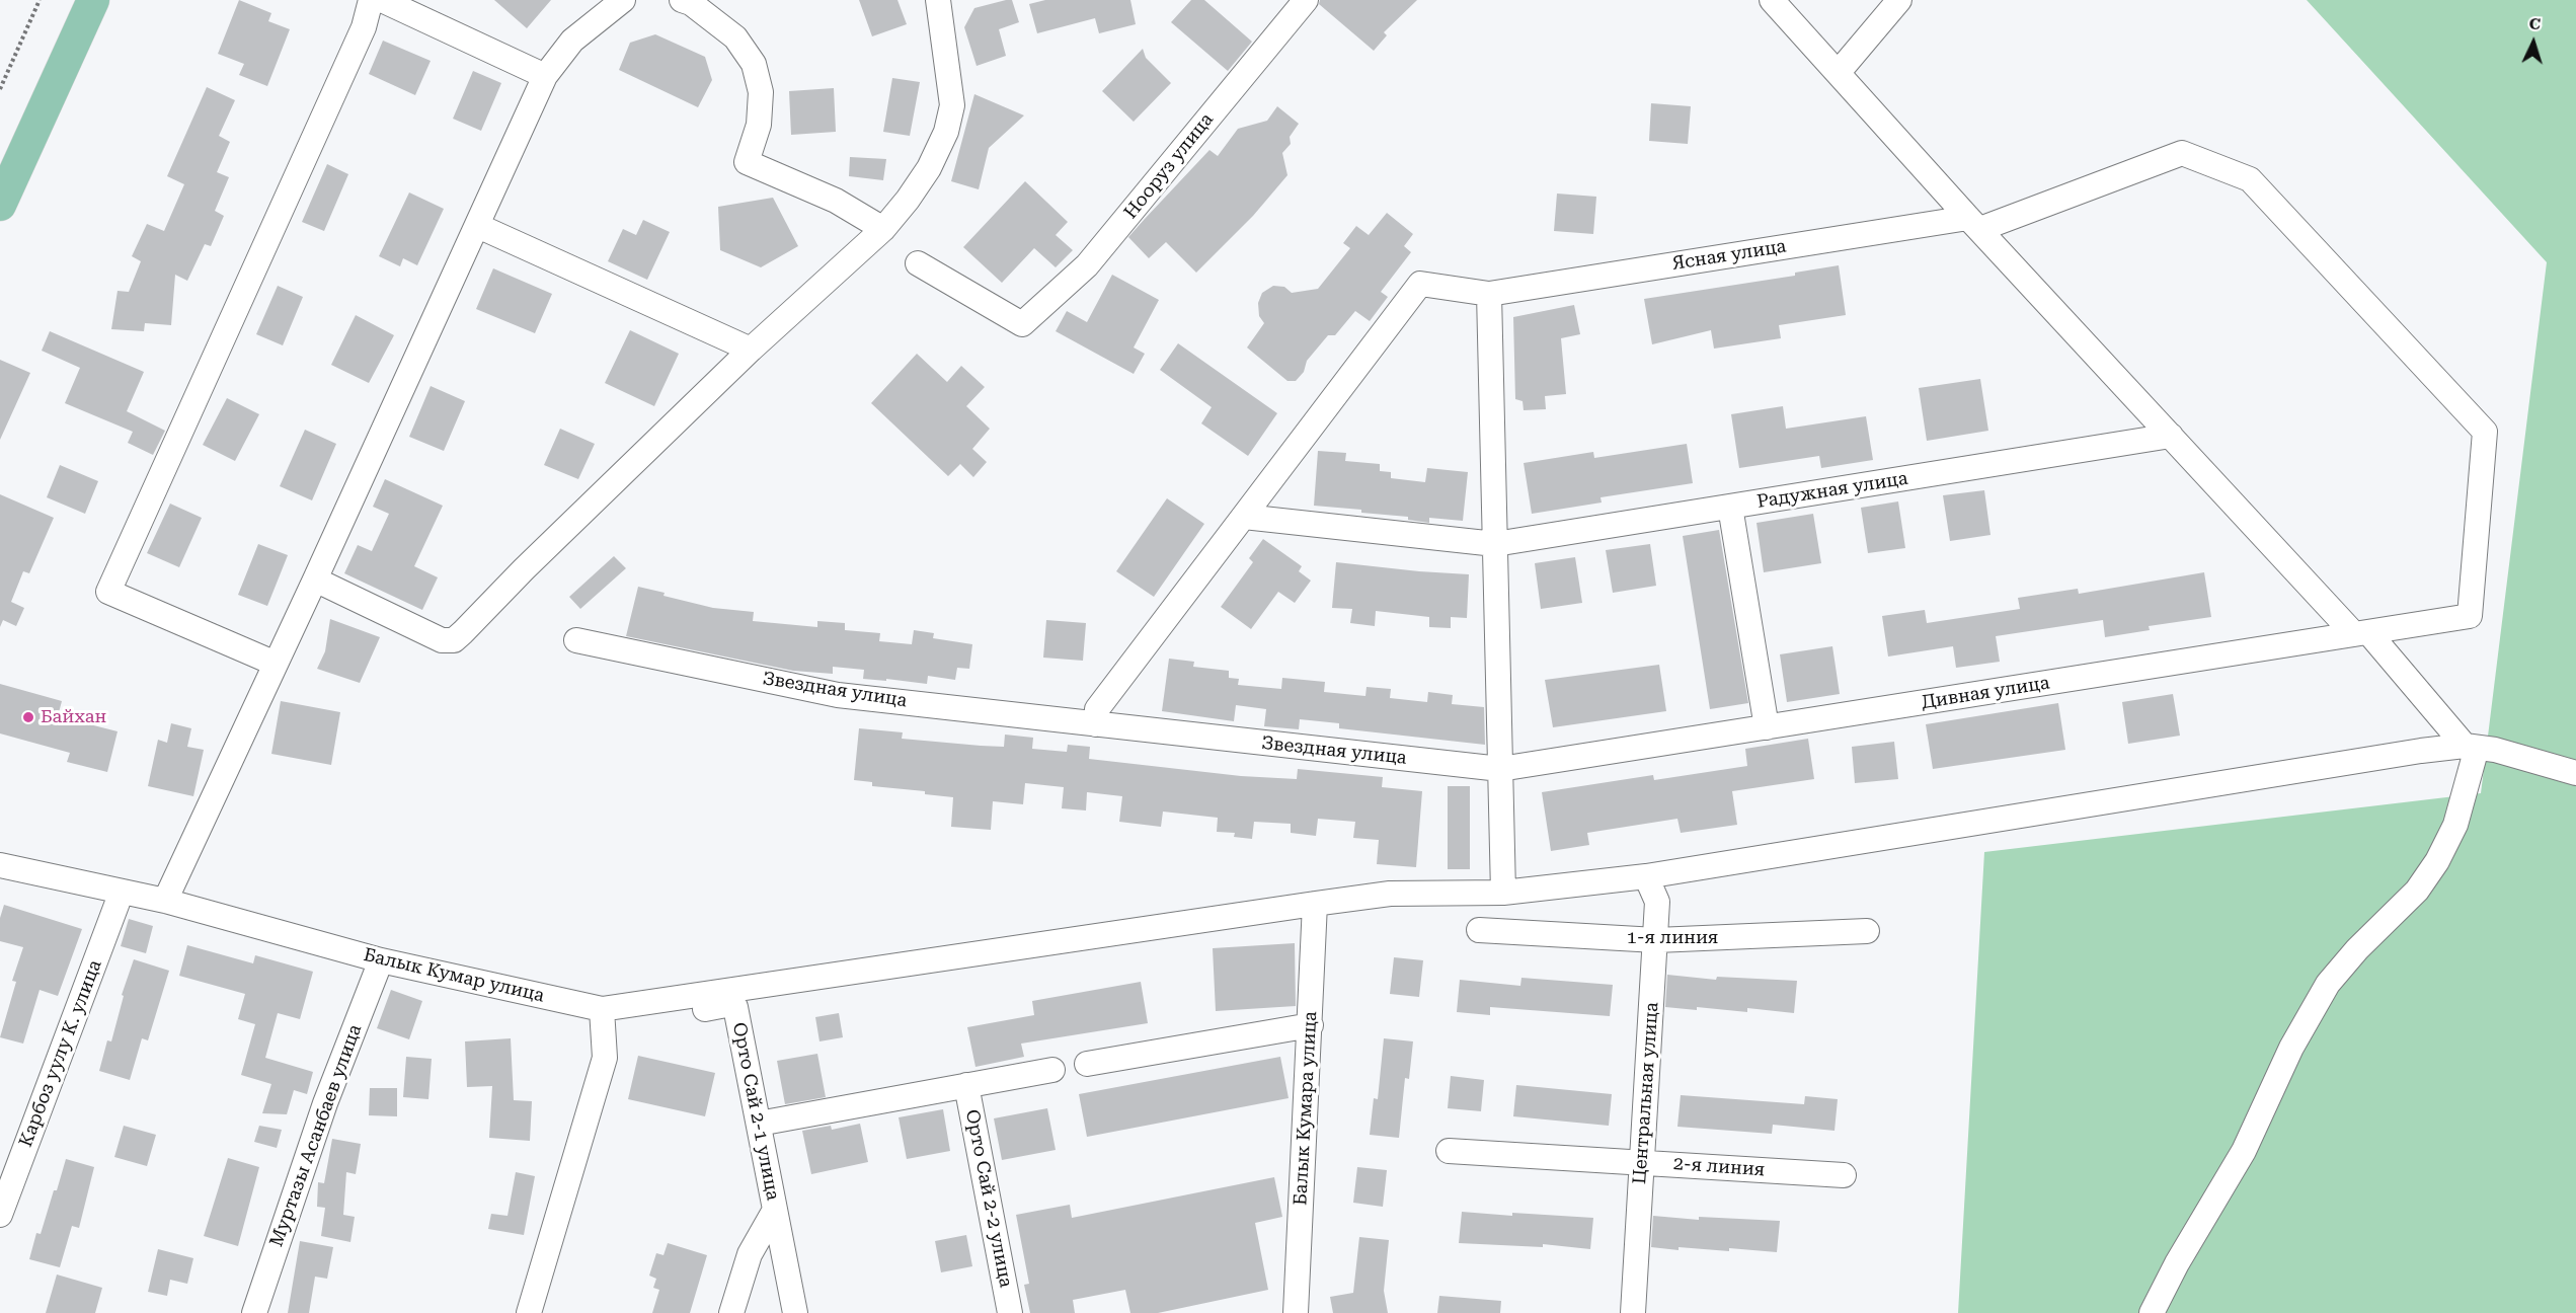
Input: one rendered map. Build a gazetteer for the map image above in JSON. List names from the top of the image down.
{
  "streets": {
    "street": [
      "Нооруз улица",
      "Ясная улица",
      "Радужная улица",
      "Звездная улица",
      "Дивная улица",
      "1-я линия",
      "Балык Кумар улица",
      "Карбоз уулу К. улица",
      "Центральная улица",
      "Балык Кумара улица",
      "Орто Сай 2-1 улица",
      "Муртазы Асанбаев улица",
      "2-я линия",
      "Орто Сай 2-2 улица"
    ]
  },
  "crossings": [
    ["Ясная улица", "Дивная улица"],
    ["Звездная улица", "Дивная улица"],
    ["1-я линия", "Центральная улица"],
    ["Балык Кумар улица", "Карбоз уулу К. улица"],
    ["Балык Кумар улица", "Орто Сай 2-1 улица"],
    ["Балык Кумар улица", "Муртазы Асанбаев улица"],
    ["Центральная улица", "2-я линия"]
  ],
  "places": ["Байхан"],
  "north": "top"
}
